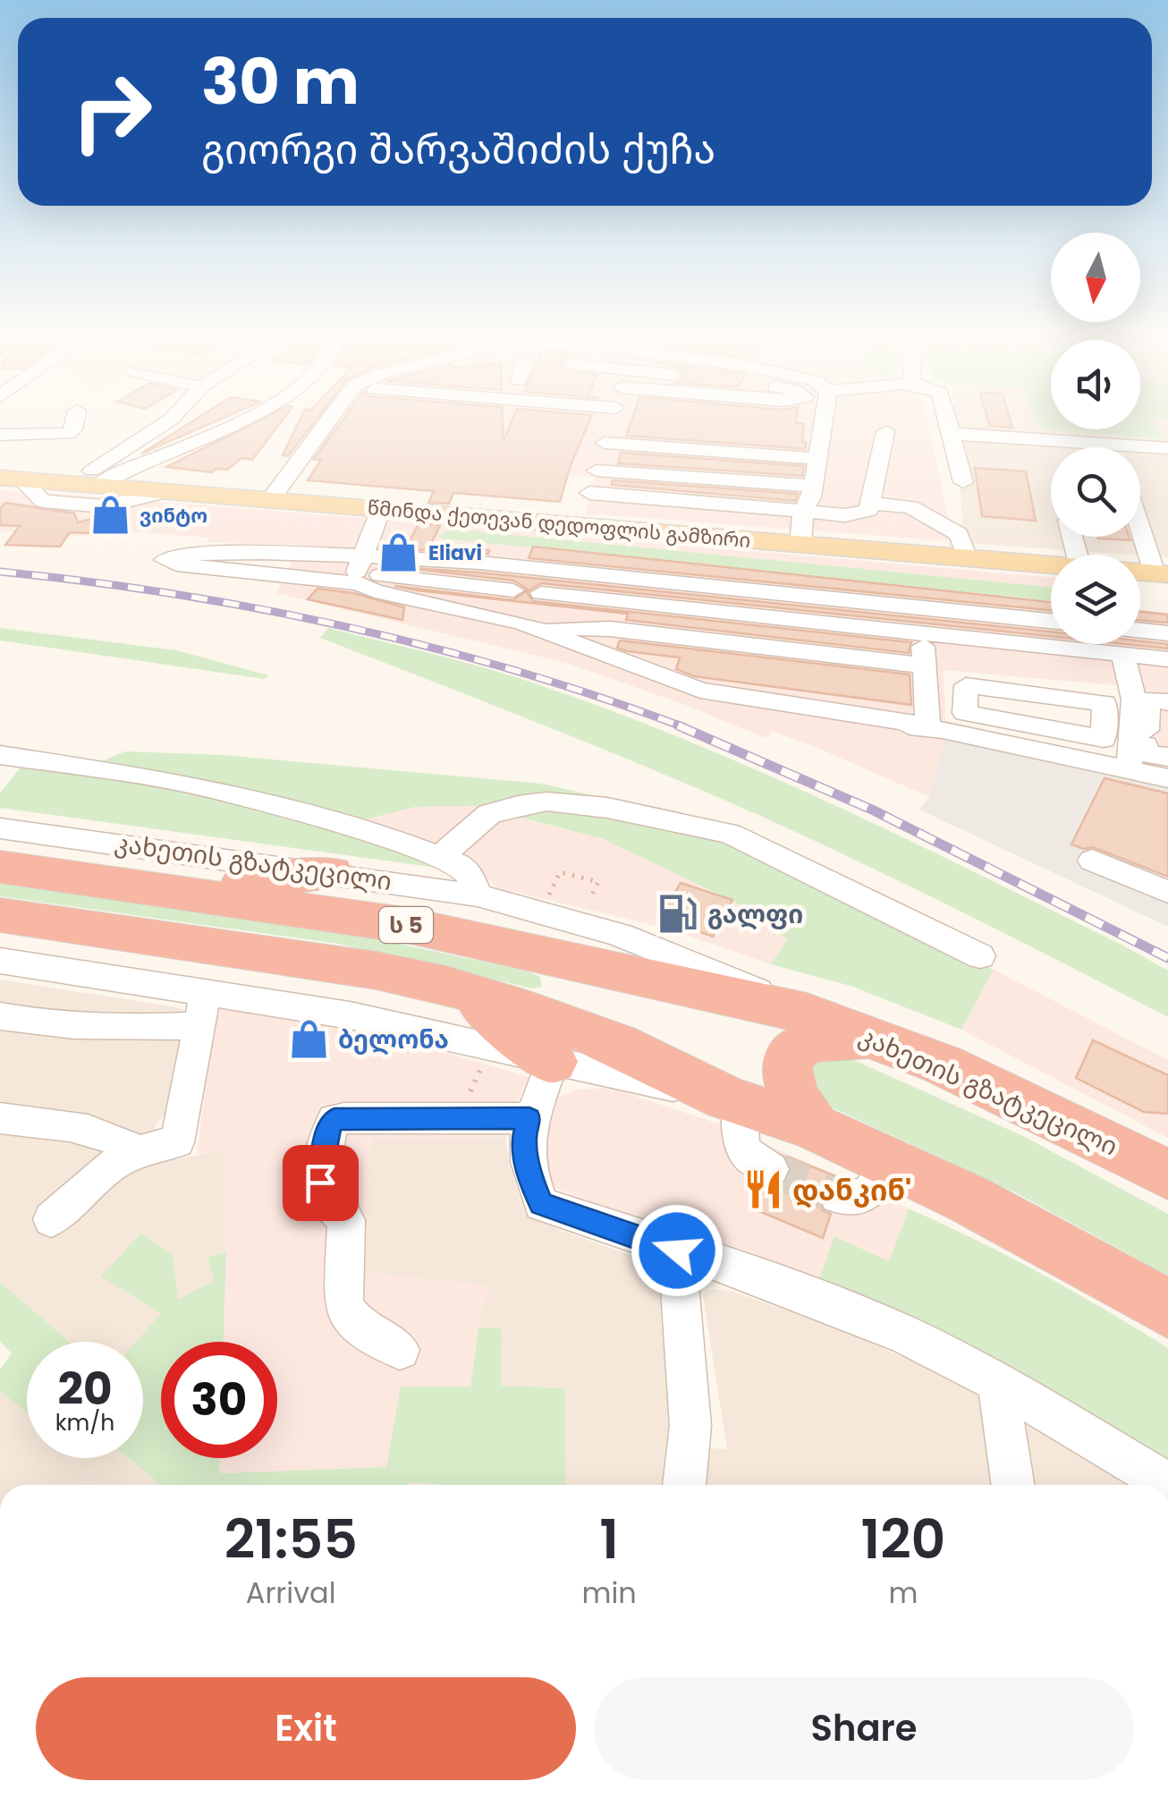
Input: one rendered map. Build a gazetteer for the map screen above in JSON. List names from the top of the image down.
{
  "streets": {
    "highway": ["კახეთის გზატკეცილი", "ს 5"],
    "main road": ["წმინდა ქეთევან დედოფლის გამზირი"]
  },
  "places": {
    "shop": ["ვინტო", "Eliavi", "ბელონა"],
    "fuel station": ["გალფი"],
    "restaurant": ["დანკინ'"]
  },
  "north": "bottom",
  "page": {
    "turn": ["30 m", "გიორგი შარვაშიძის ქუჩა"],
    "speed": "20 km/h",
    "limit": "30",
    "eta": [
      "21:55",
      "Arrival",
      "1",
      "min",
      "120",
      "m"
    ],
    "buttons": ["Exit", "Share"]
  }
}
